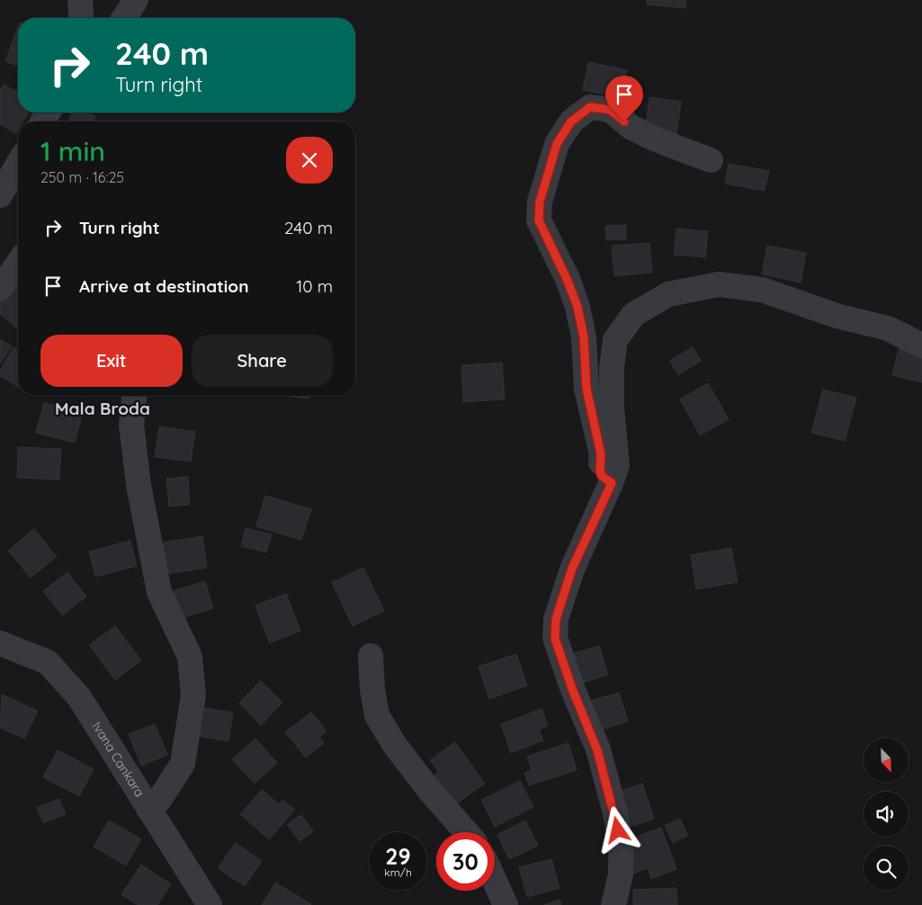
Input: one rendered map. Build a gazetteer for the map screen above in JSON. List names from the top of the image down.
{
  "streets": {
    "street": ["Ivana Cankara"]
  },
  "districts": ["Mala Broda"],
  "north": "bottom right",
  "page": {
    "turn": ["240 m", "Turn right"],
    "heading": ["1 min", "250 m · 16:25"],
    "list": [
      {
        "name": "Turn right",
        "value": "240 m"
      },
      {
        "name": "Arrive at destination",
        "value": "10 m"
      }
    ],
    "buttons": ["Exit", "Share"],
    "speed": "29 km/h",
    "limit": "30"
  }
}
